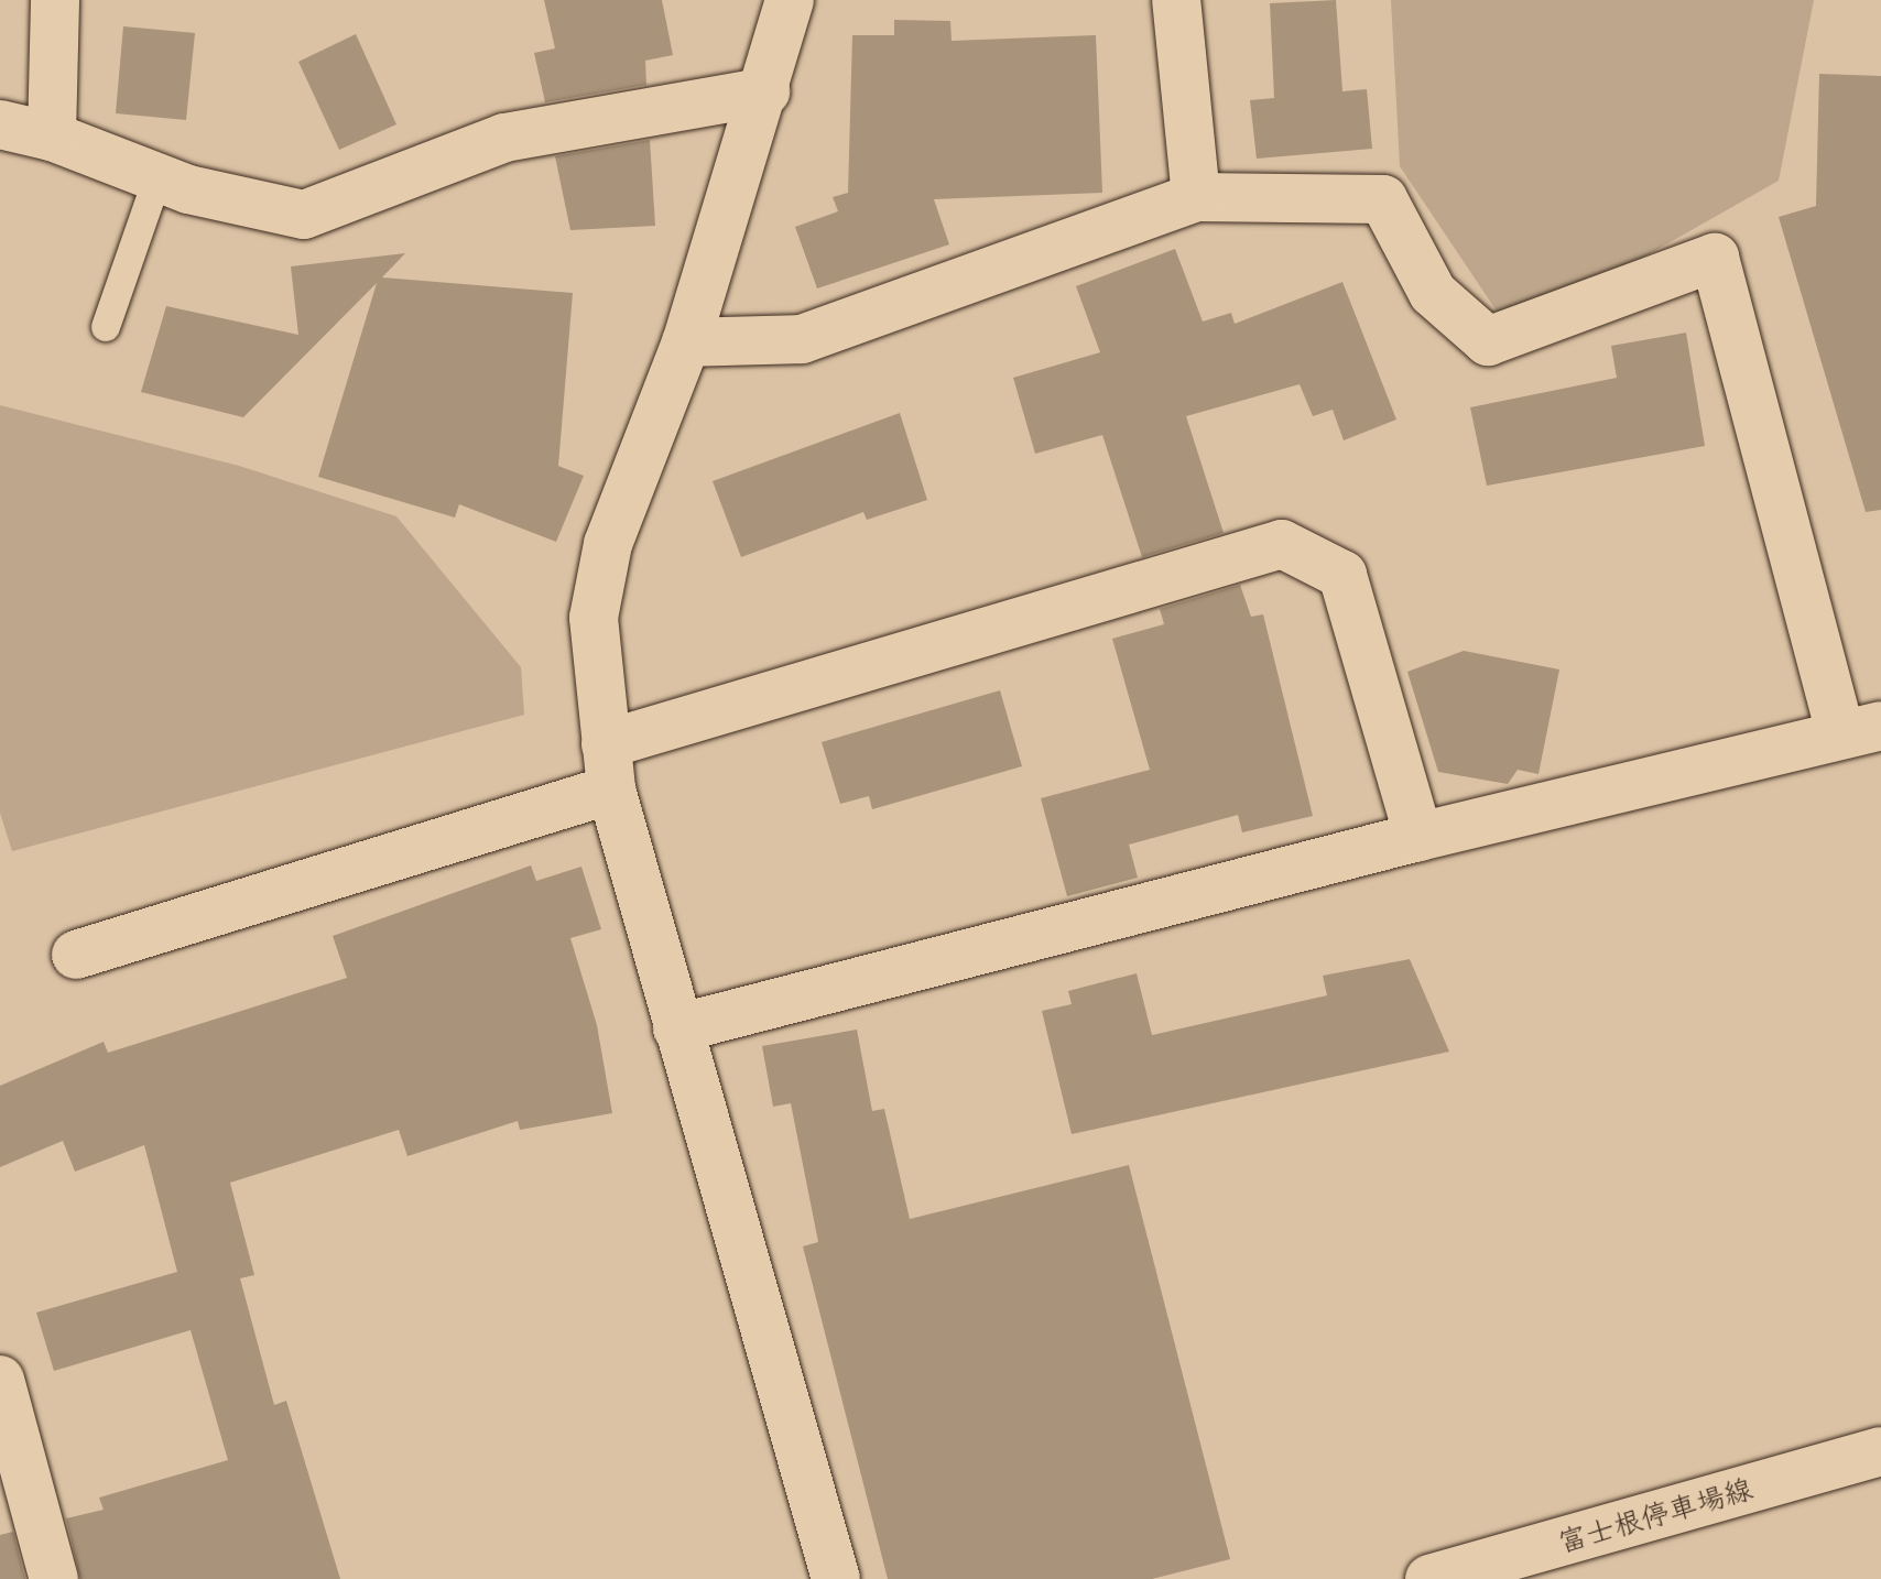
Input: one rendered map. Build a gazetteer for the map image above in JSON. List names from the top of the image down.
{
  "streets": {
    "street": ["富士根停車場線"]
  }
}
